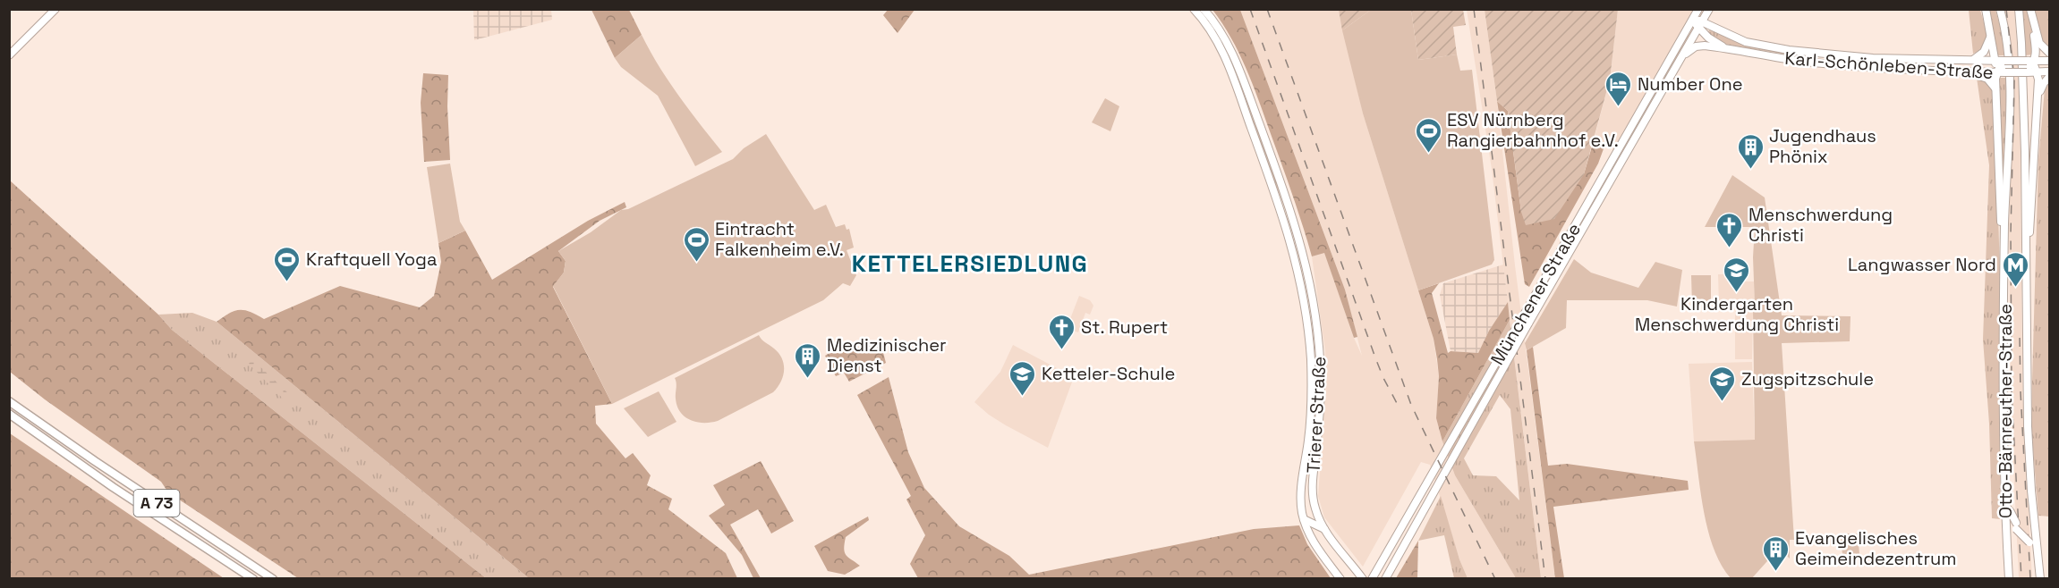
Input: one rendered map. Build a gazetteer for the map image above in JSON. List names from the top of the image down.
{
  "streets": {
    "highway": ["A 73"],
    "main road": [
      "Karl-Schönleben-Straße",
      "Münchener Straße",
      "Otto-Bärnreuther-Straße",
      "Trierer Straße"
    ]
  },
  "crossings": [
    ["Karl-Schönleben-Straße", "Münchener Straße"],
    ["Karl-Schönleben-Straße", "Otto-Bärnreuther-Straße"]
  ],
  "districts": ["KETTELERSIEDLUNG"],
  "places": {
    "hotel": ["Number One"],
    "sports": ["ESV Nürnberg Rangierbahnhof e.V.", "Eintracht Falkenheim e.V.", "Kraftquell Yoga"],
    "building": ["Jugendhaus Phönix", "Medizinischer Dienst", "Evangelisches Geimeindezentrum"],
    "church": ["Menschwerdung Christi", "St. Rupert"],
    "metro station": ["Langwasser Nord"],
    "school or university": ["Kindergarten Menschwerdung Christi", "Ketteler-Schule", "Zugspitzschule"]
  }
}
